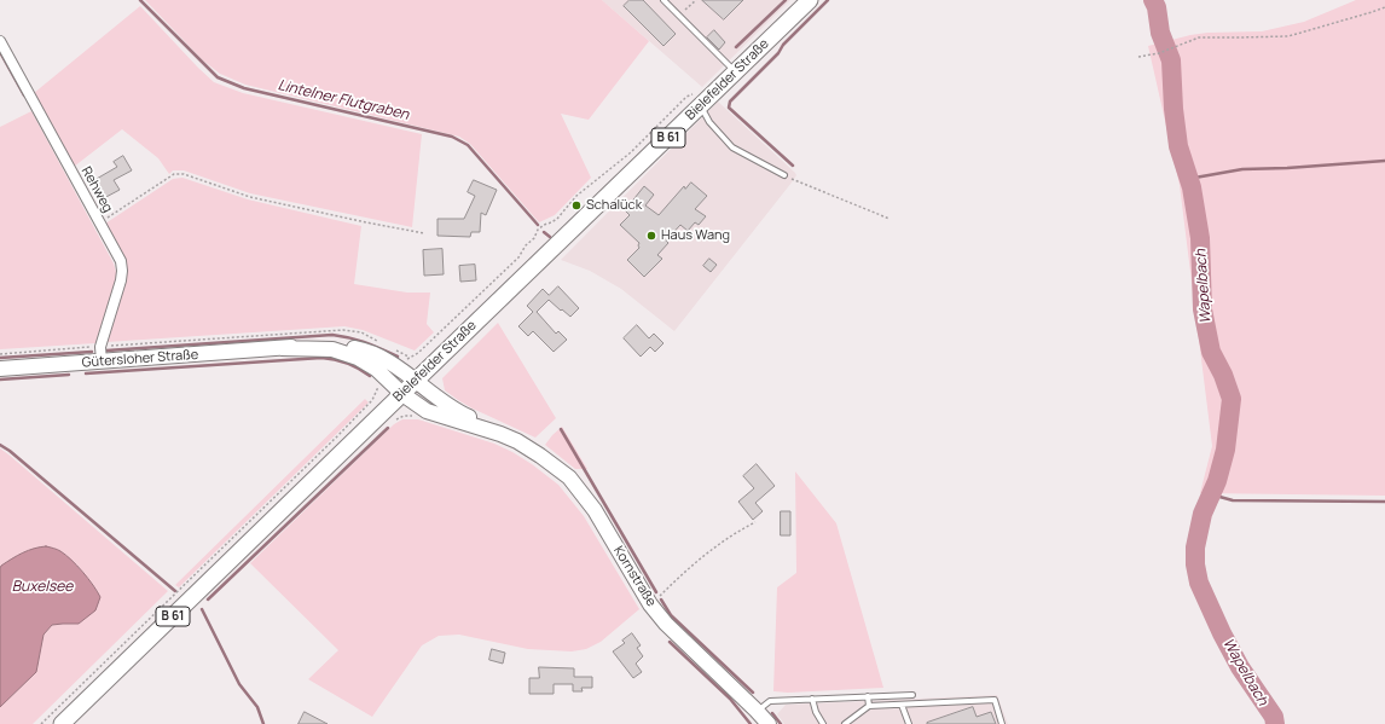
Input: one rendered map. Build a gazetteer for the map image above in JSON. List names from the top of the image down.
{
  "streets": {
    "main road": ["Bielefelder Straße", "B 61"],
    "street": ["Rehweg", "Gütersloher Straße", "Kornstraße"]
  },
  "crossings": [
    ["Bielefelder Straße", "Gütersloher Straße"],
    ["Bielefelder Straße", "Kornstraße"],
    ["Rehweg", "Gütersloher Straße"],
    ["Gütersloher Straße", "Kornstraße"]
  ],
  "water": ["Lintelner Flutgraben", "Wapelbach", "Buxelsee"],
  "places": ["Schalück", "Haus Wang"]
}
